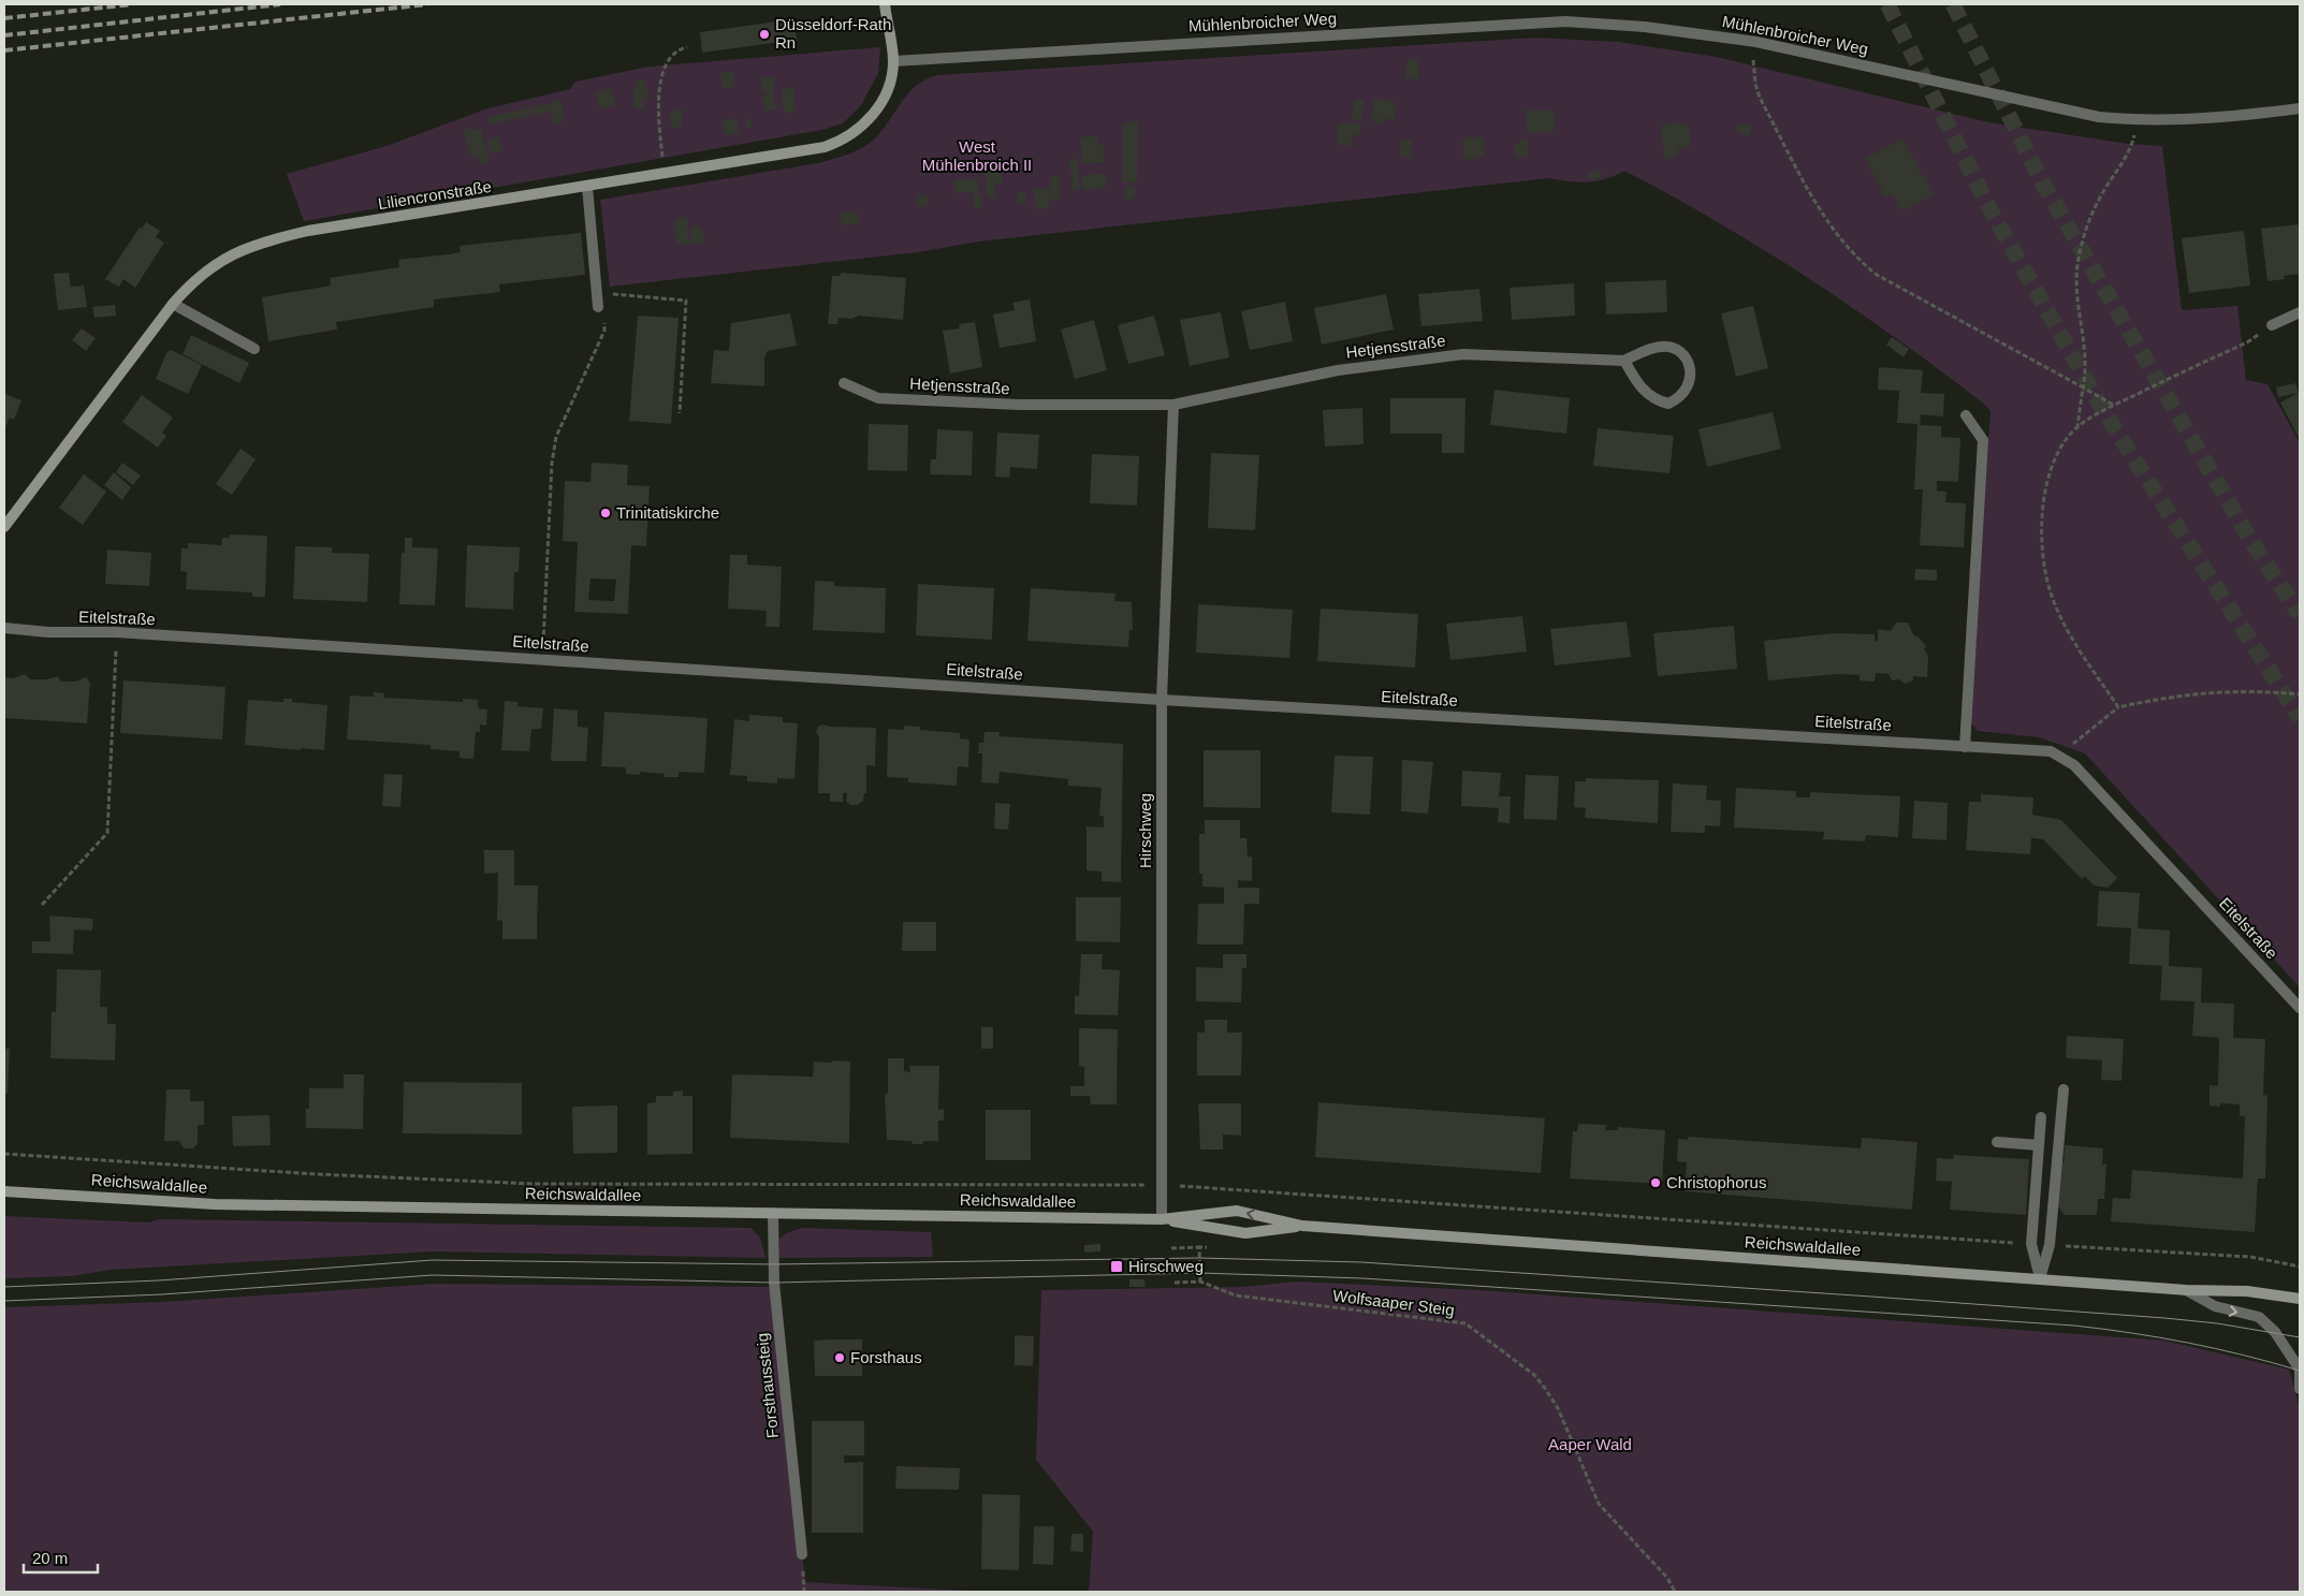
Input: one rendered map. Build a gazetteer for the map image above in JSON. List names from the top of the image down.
{
  "streets": {
    "main road": ["Liliencronstraße", "Reichswaldallee"],
    "street": [
      "Mühlenbroicher Weg",
      "Hetjensstraße",
      "Eitelstraße",
      "Hirschweg",
      "Forsthaussteig"
    ],
    "path": ["Wolfsaaper Steig"]
  },
  "crossings": [
    ["Mühlenbroicher Weg", "Liliencronstraße"],
    ["Eitelstraße", "Hirschweg"],
    ["Hirschweg", "Reichswaldallee"],
    ["Reichswaldallee", "Forsthaussteig"]
  ],
  "parks": ["West Mühlenbroich II", "Aaper Wald"],
  "places": {
    "other": [
      "Düsseldorf-Rath Rn",
      "Trinitatiskirche",
      "Christophorus",
      "Forsthaus"
    ],
    "transit": ["Hirschweg"]
  },
  "scale_bar": "20 m"
}
